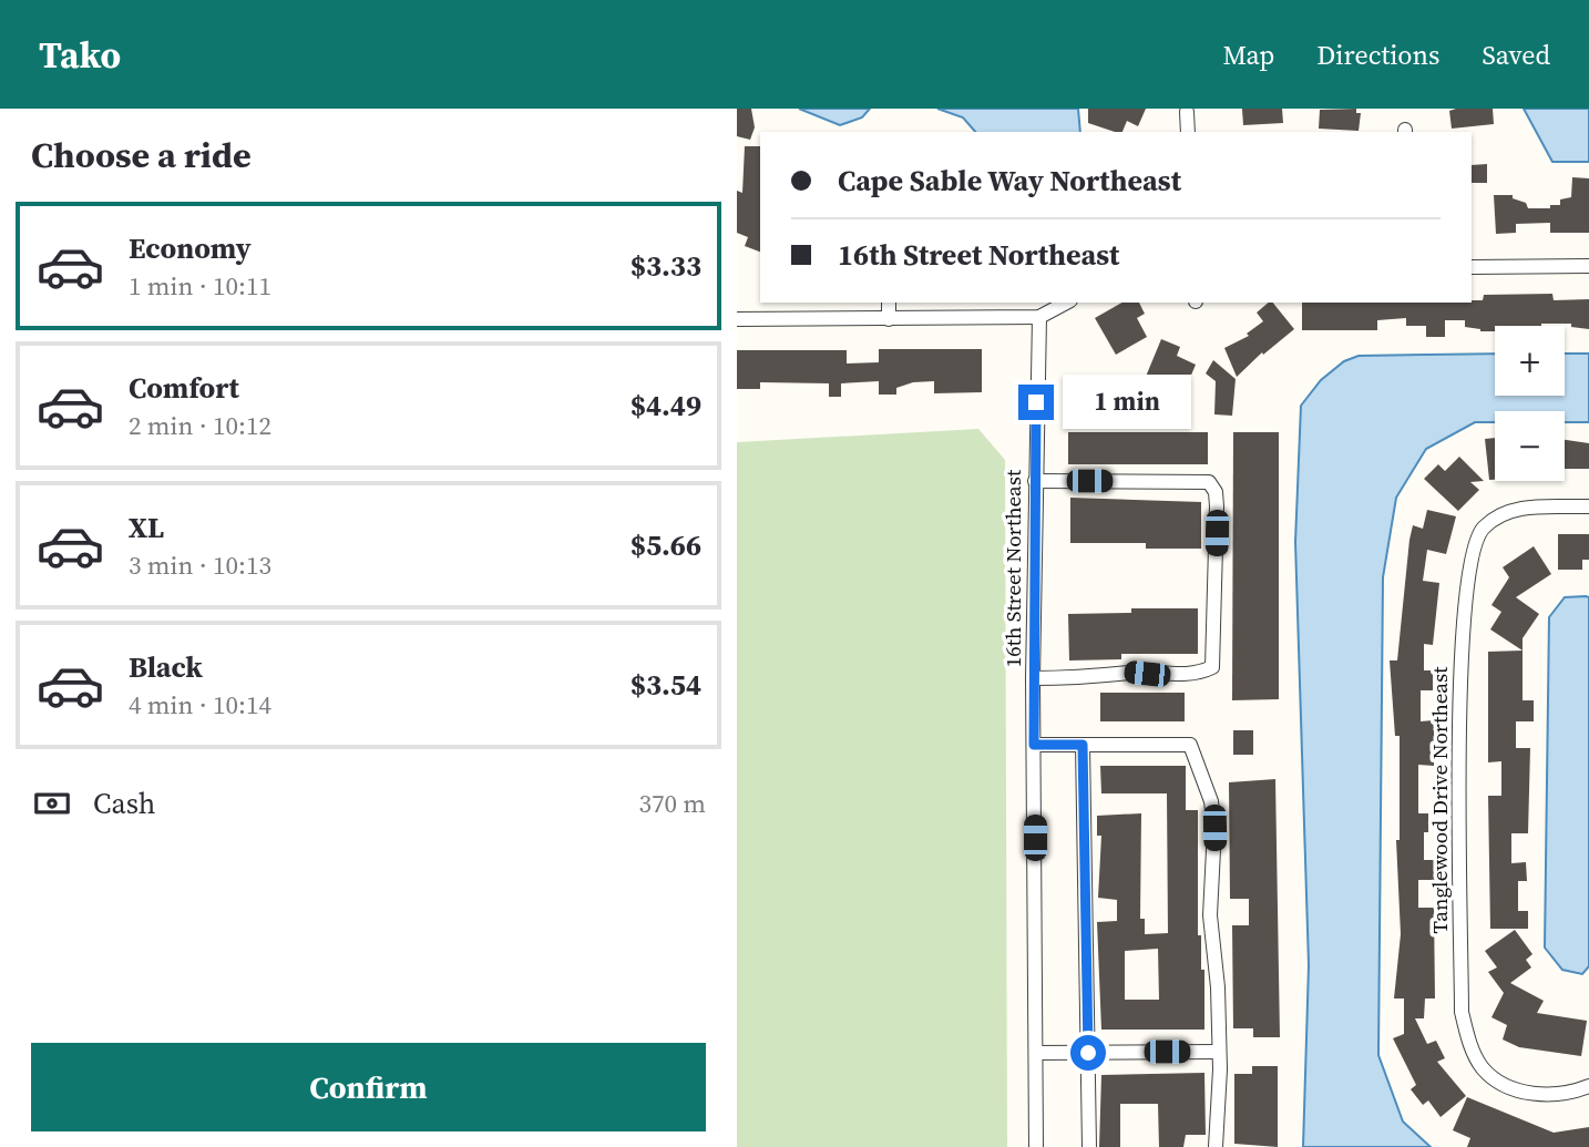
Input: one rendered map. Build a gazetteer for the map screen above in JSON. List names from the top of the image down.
{
  "streets": {
    "street": ["16th Street Northeast", "Tanglewood Drive Northeast"]
  },
  "page": {
    "header": "Tako",
    "nav": ["Map", "Directions", "Saved"],
    "heading": "Choose a ride",
    "banner": ["Cape Sable Way Northeast", "16th Street Northeast"],
    "list": [
      {
        "name": "Economy",
        "note": "1 min · 10:11",
        "value": "$3.33"
      },
      {
        "name": "Comfort",
        "note": "2 min · 10:12",
        "value": "$4.49"
      },
      {
        "name": "XL",
        "note": "3 min · 10:13",
        "value": "$5.66"
      },
      {
        "name": "Black",
        "note": "4 min · 10:14",
        "value": "$3.54"
      }
    ],
    "map_buttons": ["+", "−"],
    "bubble": "1 min",
    "pay": ["Cash", "370 m"],
    "buttons": "Confirm"
  }
}
